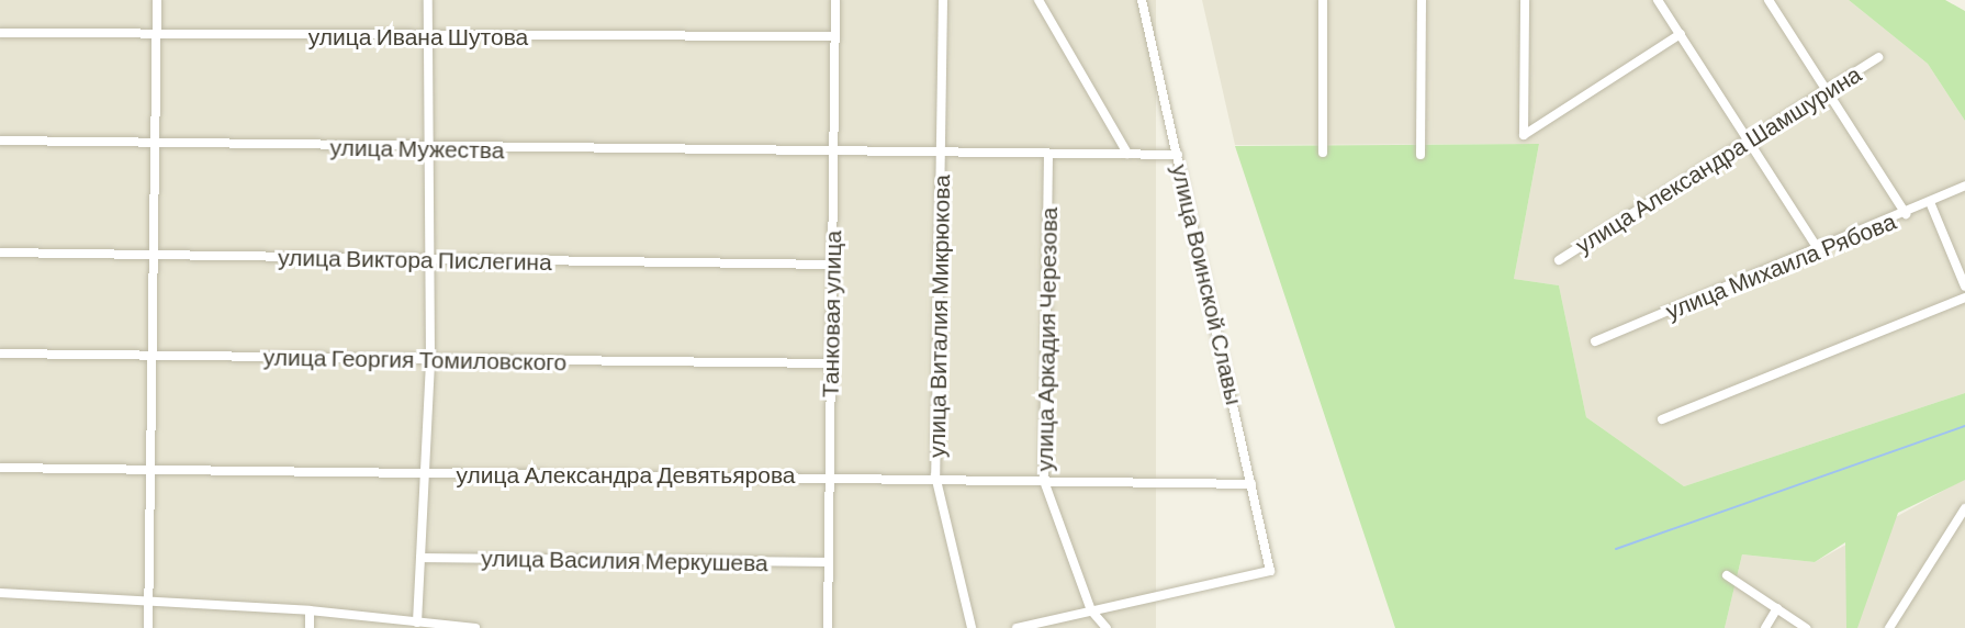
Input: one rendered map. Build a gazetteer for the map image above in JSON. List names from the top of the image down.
{
  "streets": {
    "street": [
      "улица Ивана Шутова",
      "улица Мужества",
      "улица Александра Шамшурина",
      "улица Виктора Пислегина",
      "улица Михаила Рябова",
      "улица Воинской Славы",
      "Танковая улица",
      "улица Виталия Микрюкова",
      "улица Аркадия Черезова",
      "улица Георгия Томиловского",
      "улица Александра Девятьярова",
      "улица Василия Меркушева"
    ]
  },
  "crossings": [
    ["улица Ивана Шутова", "Танковая улица"],
    ["улица Мужества", "улица Воинской Славы"],
    ["улица Мужества", "Танковая улица"],
    ["улица Мужества", "улица Виталия Микрюкова"],
    ["улица Мужества", "улица Аркадия Черезова"],
    ["улица Виктора Пислегина", "Танковая улица"],
    ["улица Воинской Славы", "улица Аркадия Черезова"],
    ["улица Воинской Славы", "улица Александра Девятьярова"],
    ["Танковая улица", "улица Георгия Томиловского"],
    ["Танковая улица", "улица Александра Девятьярова"],
    ["Танковая улица", "улица Василия Меркушева"],
    ["улица Виталия Микрюкова", "улица Александра Девятьярова"],
    ["улица Аркадия Черезова", "улица Александра Девятьярова"]
  ]
}
